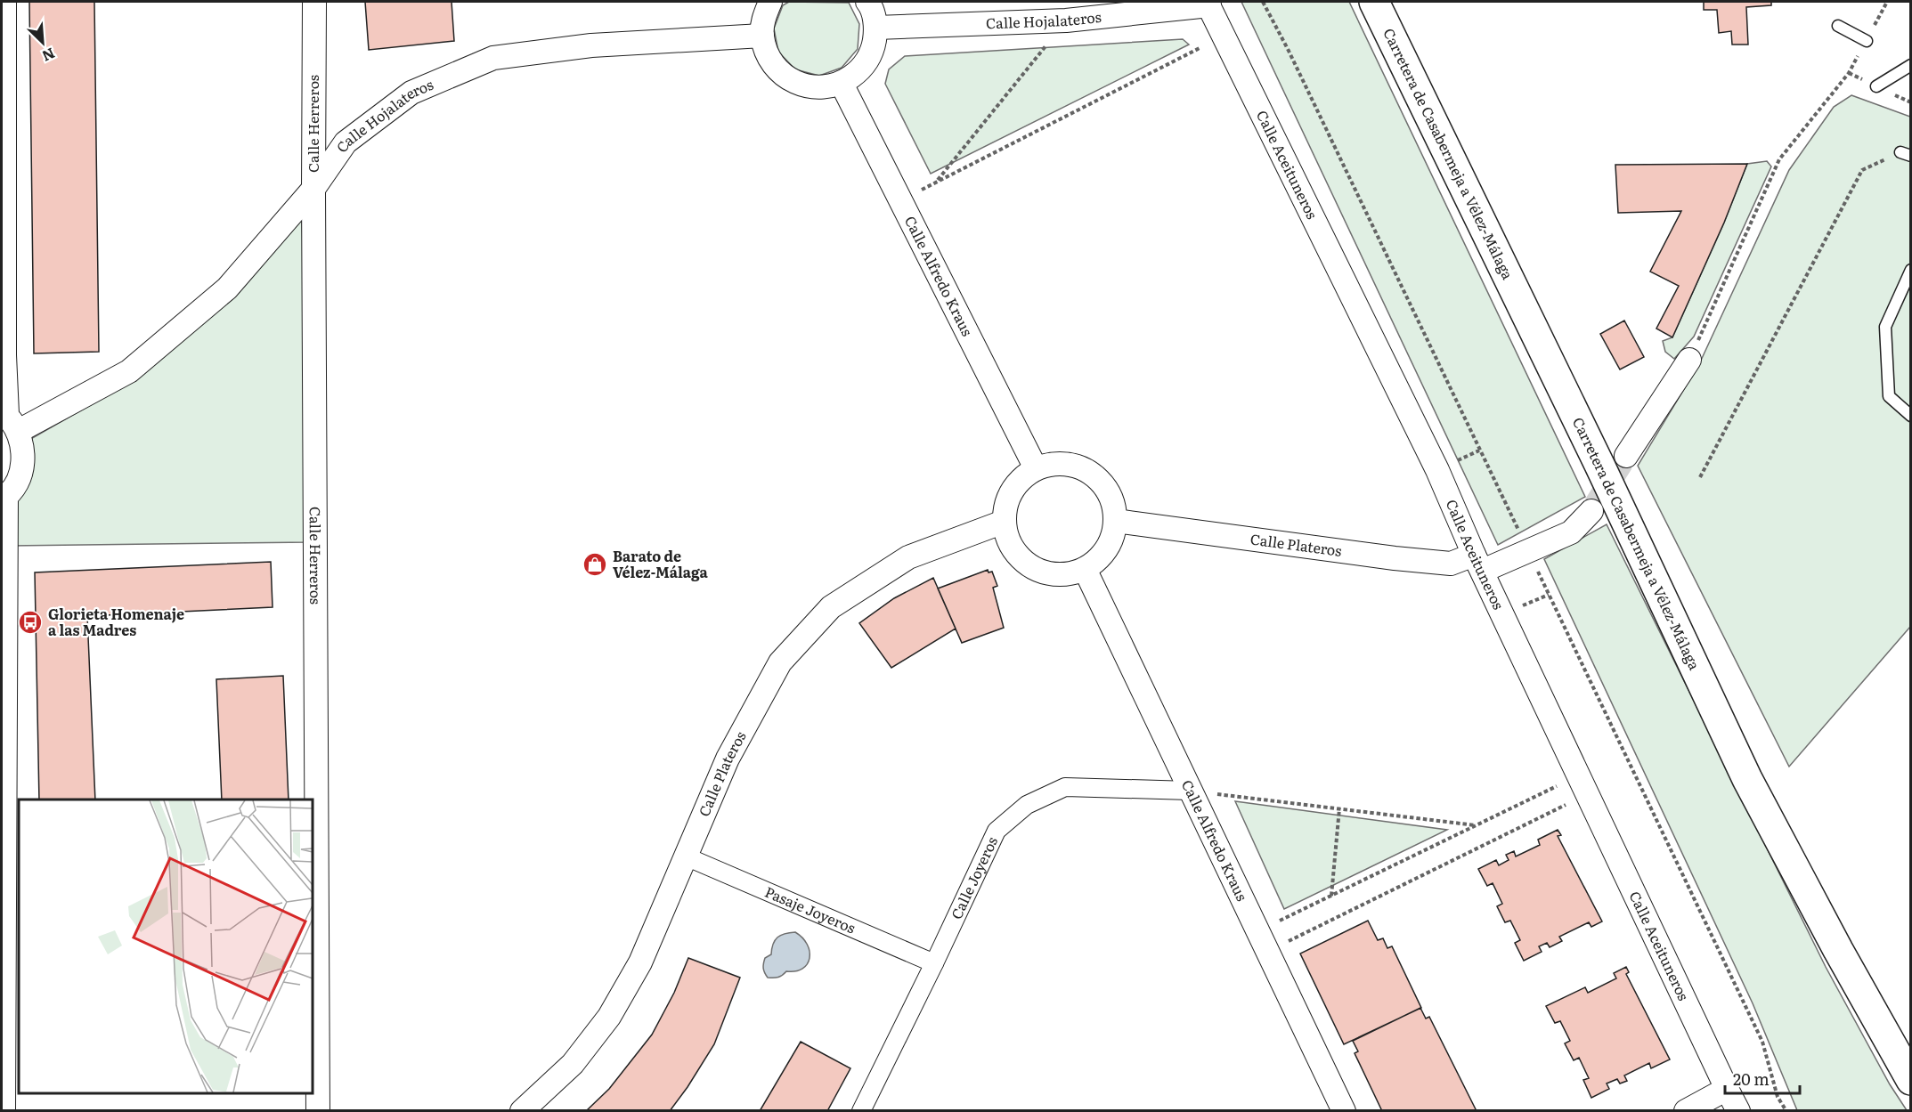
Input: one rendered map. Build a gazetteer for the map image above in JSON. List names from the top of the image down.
{
  "streets": {
    "main road": ["Carretera de Casabermeja a Vélez-Málaga"],
    "street": [
      "Calle Hojalateros",
      "Calle Herreros",
      "Calle Aceituneros",
      "Calle Alfredo Kraus",
      "Calle Plateros",
      "Calle Joyeros",
      "Pasaje Joyeros"
    ]
  },
  "crossings": [
    ["Calle Hojalateros", "Calle Herreros"],
    ["Calle Hojalateros", "Calle Aceituneros"],
    ["Calle Aceituneros", "Calle Plateros"],
    ["Calle Alfredo Kraus", "Calle Plateros"],
    ["Calle Alfredo Kraus", "Calle Joyeros"],
    ["Calle Plateros", "Pasaje Joyeros"],
    ["Calle Joyeros", "Pasaje Joyeros"]
  ],
  "places": {
    "shop": ["Barato de Vélez-Málaga"],
    "bus stop": ["Glorieta Homenaje a las Madres"]
  },
  "scale_bar": "20 m",
  "north": "bottom right"
}
